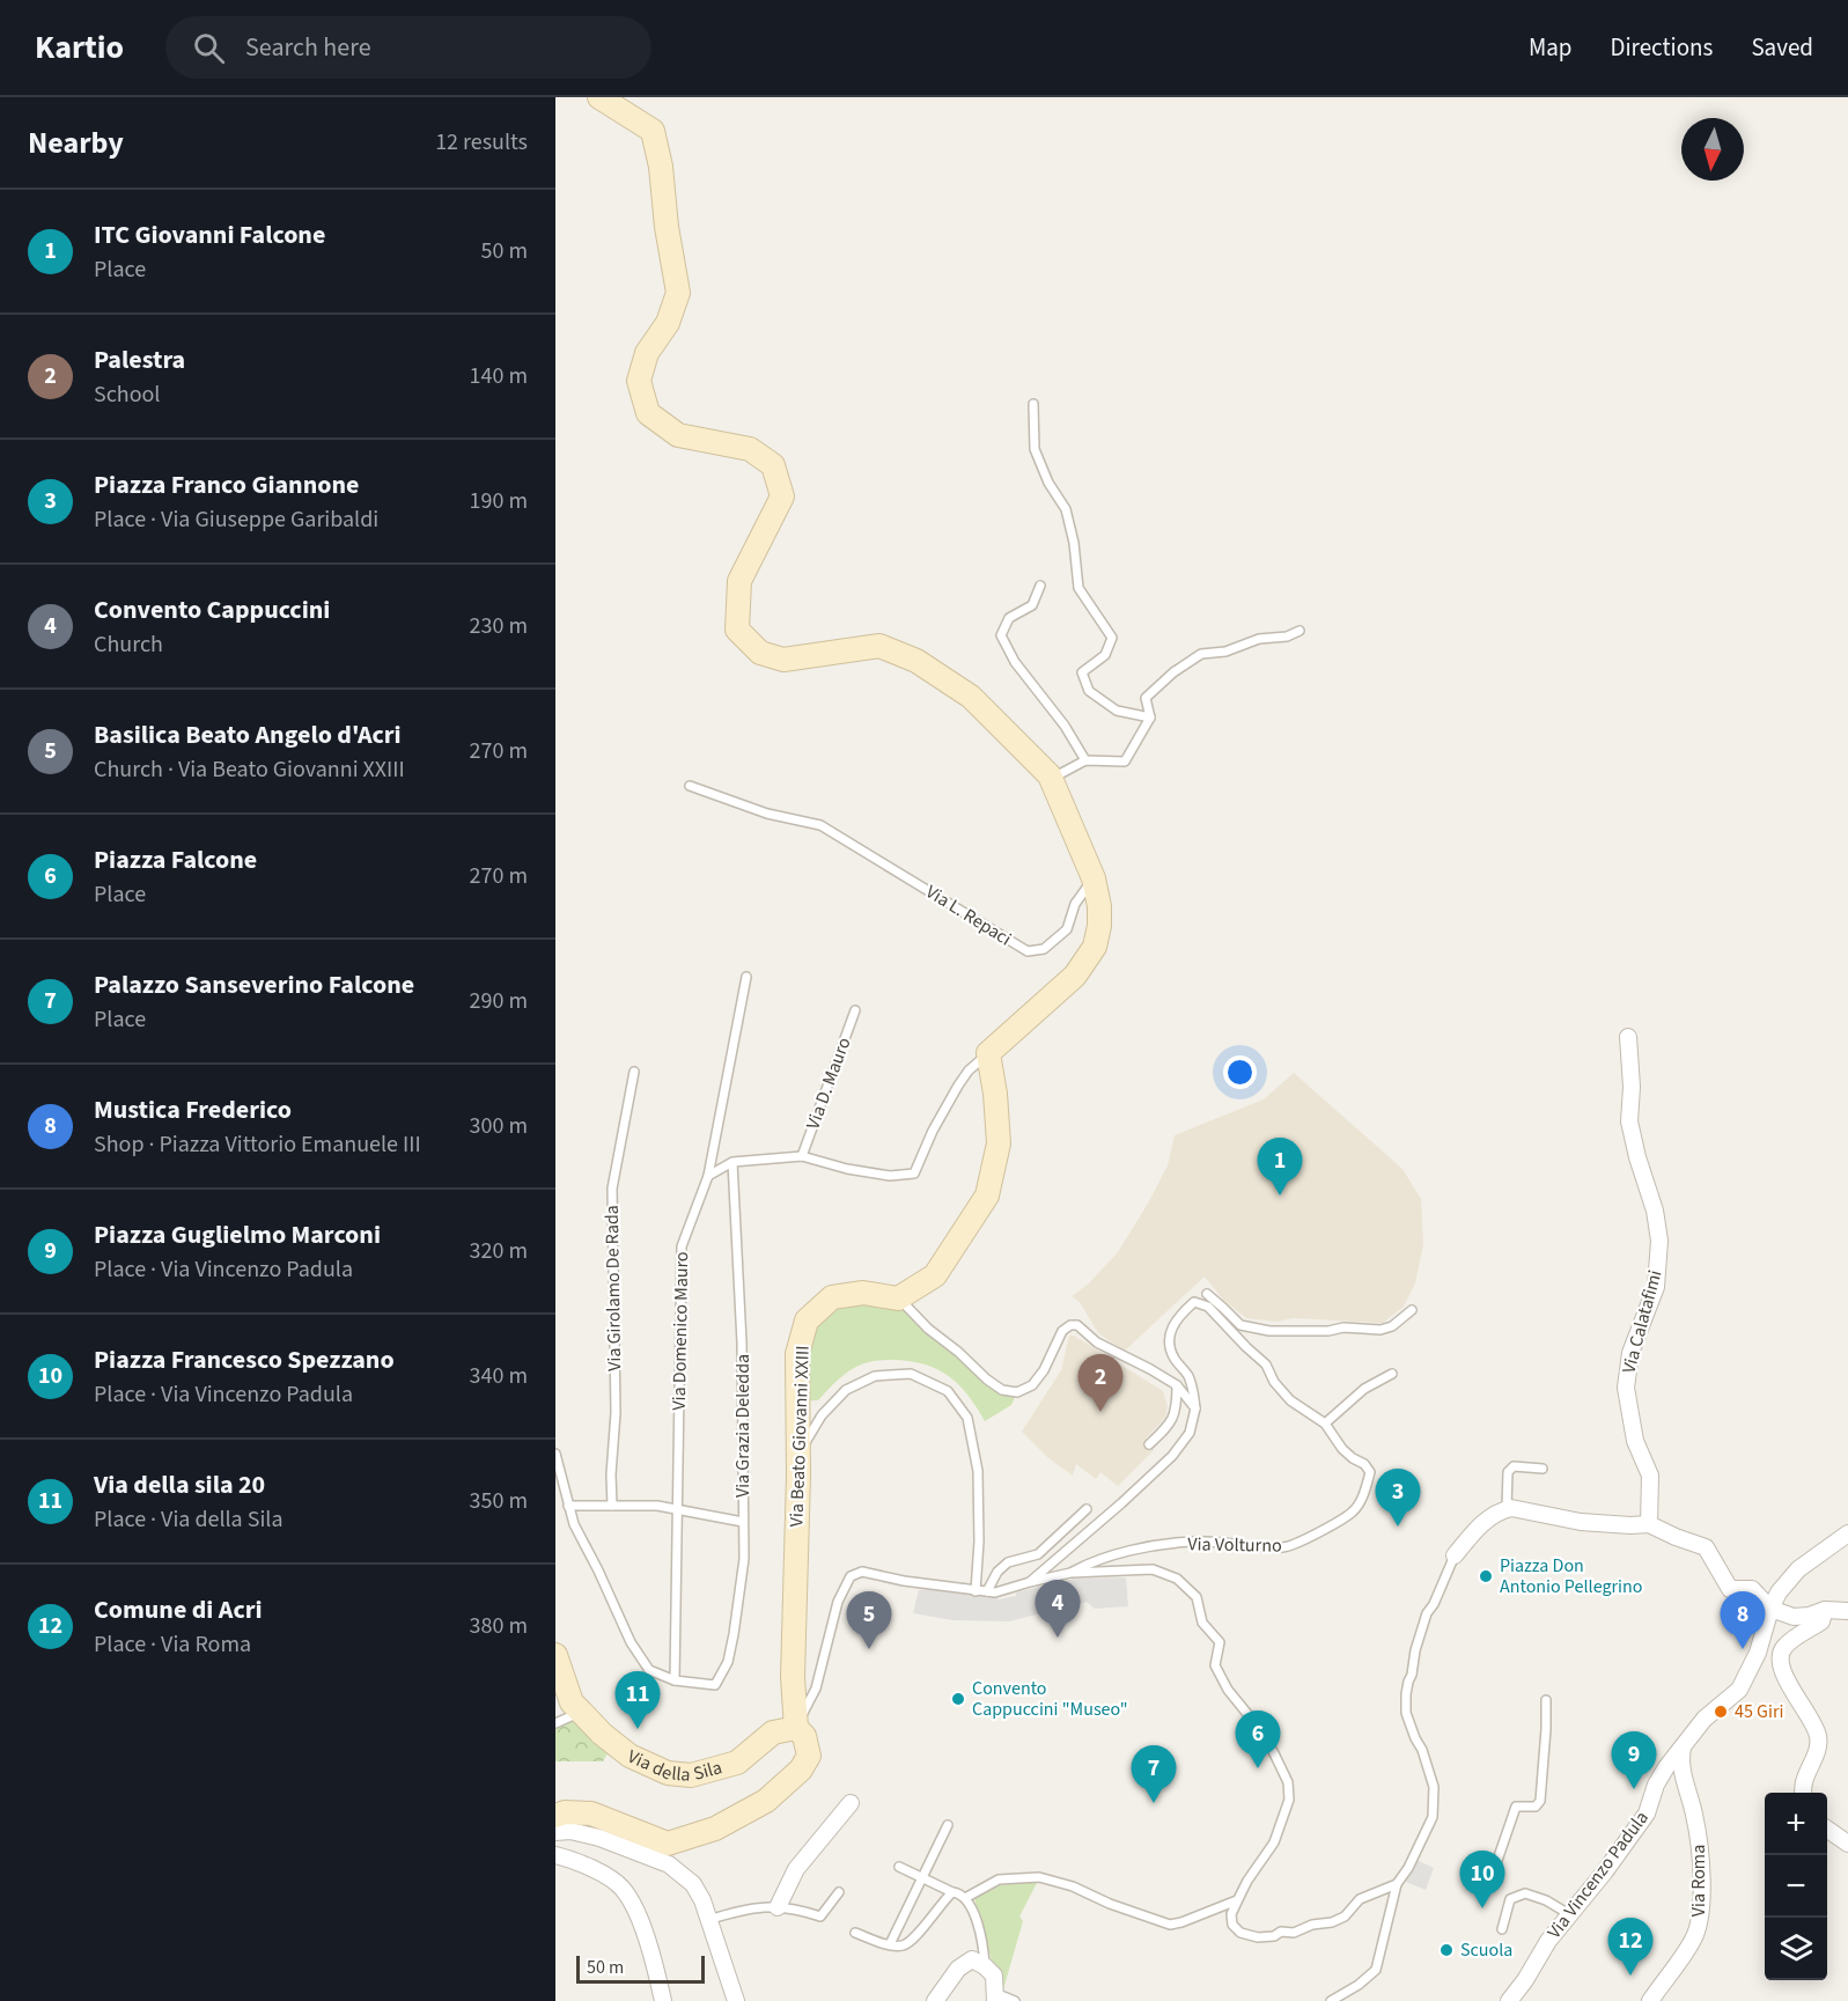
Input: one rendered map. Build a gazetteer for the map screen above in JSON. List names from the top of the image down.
{
  "streets": {
    "street": [
      "Via Calatafimi",
      "Via Beato Giovanni XXIII",
      "Via della Sila",
      "Via Vincenzo Padula",
      "Via Roma"
    ],
    "lane": [
      "Via L. Repaci",
      "Via D. Mauro",
      "Via Girolamo De Rada",
      "Via Domenico Mauro",
      "Via Grazia Deledda",
      "Via Volturno"
    ]
  },
  "crossings": [
    ["Via Domenico Mauro", "Via Grazia Deledda"],
    ["Via Beato Giovanni XXIII", "Via della Sila"],
    ["Via Vincenzo Padula", "Via Roma"]
  ],
  "places": [
    "Piazza Don Antonio Pellegrino",
    "Convento Cappuccini \"Museo\"",
    "45 Giri",
    "Scuola"
  ],
  "scale_bar": "50 m",
  "north": "bottom",
  "page": {
    "header": "Kartio",
    "search": "Search here",
    "nav": ["Map", "Directions", "Saved"],
    "heading": ["Nearby", "12 results"],
    "list": [
      {
        "mark": "1",
        "name": "ITC Giovanni Falcone",
        "note": "Place",
        "value": "50 m"
      },
      {
        "mark": "2",
        "name": "Palestra",
        "note": "School",
        "value": "140 m"
      },
      {
        "mark": "3",
        "name": "Piazza Franco Giannone",
        "note": "Place · Via Giuseppe Garibaldi",
        "value": "190 m"
      },
      {
        "mark": "4",
        "name": "Convento Cappuccini",
        "note": "Church",
        "value": "230 m"
      },
      {
        "mark": "5",
        "name": "Basilica Beato Angelo d'Acri",
        "note": "Church · Via Beato Giovanni XXIII",
        "value": "270 m"
      },
      {
        "mark": "6",
        "name": "Piazza Falcone",
        "note": "Place",
        "value": "270 m"
      },
      {
        "mark": "7",
        "name": "Palazzo Sanseverino Falcone",
        "note": "Place",
        "value": "290 m"
      },
      {
        "mark": "8",
        "name": "Mustica Frederico",
        "note": "Shop · Piazza Vittorio Emanuele III",
        "value": "300 m"
      },
      {
        "mark": "9",
        "name": "Piazza Guglielmo Marconi",
        "note": "Place · Via Vincenzo Padula",
        "value": "320 m"
      },
      {
        "mark": "10",
        "name": "Piazza Francesco Spezzano",
        "note": "Place · Via Vincenzo Padula",
        "value": "340 m"
      },
      {
        "mark": "11",
        "name": "Via della sila 20",
        "note": "Place · Via della Sila",
        "value": "350 m"
      },
      {
        "mark": "12",
        "name": "Comune di Acri",
        "note": "Place · Via Roma",
        "value": "380 m"
      }
    ],
    "pins": [
      "1",
      "2",
      "3",
      "4",
      "5",
      "8",
      "11",
      "6",
      "9",
      "7",
      "10",
      "12"
    ],
    "map_buttons": ["+", "−"],
    "scale": "50 m"
  }
}
